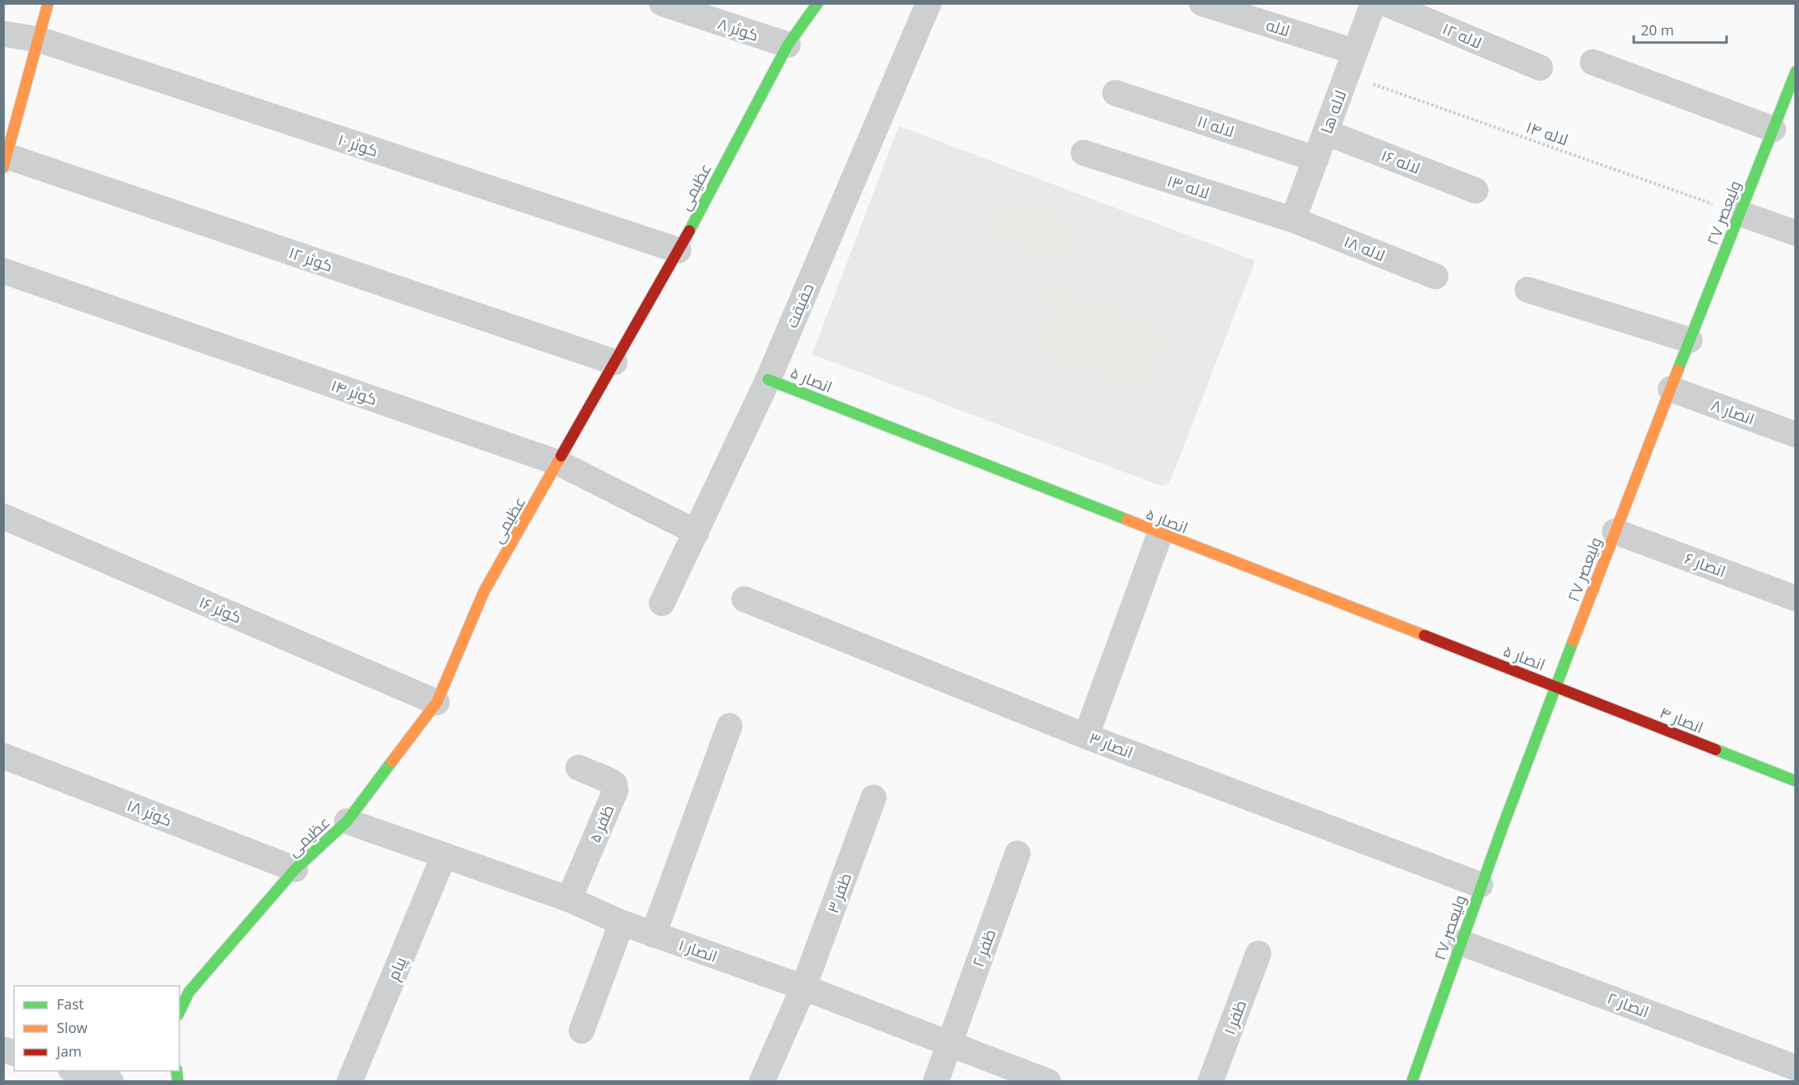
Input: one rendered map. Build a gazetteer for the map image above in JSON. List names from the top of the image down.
{
  "streets": {
    "street": [
      "لاله",
      "کوثر ۸",
      "لاله ۱۲",
      "لاله ها",
      "لاله ۱۱",
      "کوثر ۱۰",
      "لاله ۱۶",
      "عظیمی",
      "لاله ۱۳",
      "ولیعصر ۲۷",
      "لاله ۱۸",
      "کوثر ۱۲",
      "حقیقت",
      "انصار ۵",
      "کوثر ۱۴",
      "انصار ۸",
      "انصار ۶",
      "کوثر ۱۶",
      "انصار ۴",
      "انصار ۳",
      "کوثر ۱۸",
      "ظفر ۵",
      "ظفر ۳",
      "ظفر ۲",
      "انصار ۱",
      "پیام",
      "انصار ۲",
      "ظفر ۱"
    ],
    "path": ["لاله ۱۴"]
  },
  "crossings": [
    ["لاله", "لاله ها"],
    ["لاله", "لاله ۱۴"],
    ["کوثر ۸", "عظیمی"],
    ["لاله ها", "لاله ۱۱"],
    ["لاله ها", "لاله ۱۴"],
    ["لاله ها", "لاله ۱۶"],
    ["لاله ها", "لاله ۱۳"],
    ["لاله ها", "لاله ۱۸"],
    ["لاله ۱۴", "ولیعصر ۲۷"],
    ["کوثر ۱۰", "عظیمی"],
    ["عظیمی", "کوثر ۱۲"],
    ["عظیمی", "کوثر ۱۴"],
    ["عظیمی", "کوثر ۱۶"],
    ["عظیمی", "کوثر ۱۸"],
    ["عظیمی", "انصار ۱"],
    ["لاله ۱۳", "لاله ۱۸"],
    ["ولیعصر ۲۷", "انصار ۵"],
    ["ولیعصر ۲۷", "انصار ۸"],
    ["ولیعصر ۲۷", "انصار ۶"],
    ["ولیعصر ۲۷", "انصار ۴"],
    ["ولیعصر ۲۷", "انصار ۳"],
    ["ولیعصر ۲۷", "انصار ۲"],
    ["حقیقت", "انصار ۵"],
    ["حقیقت", "کوثر ۱۴"],
    ["انصار ۵", "انصار ۴"],
    ["ظفر ۵", "انصار ۱"],
    ["ظفر ۳", "انصار ۱"],
    ["ظفر ۲", "انصار ۱"],
    ["انصار ۱", "پیام"]
  ],
  "legend": ["Fast", "Slow", "Jam"],
  "scale_bar": "20 m"
}
